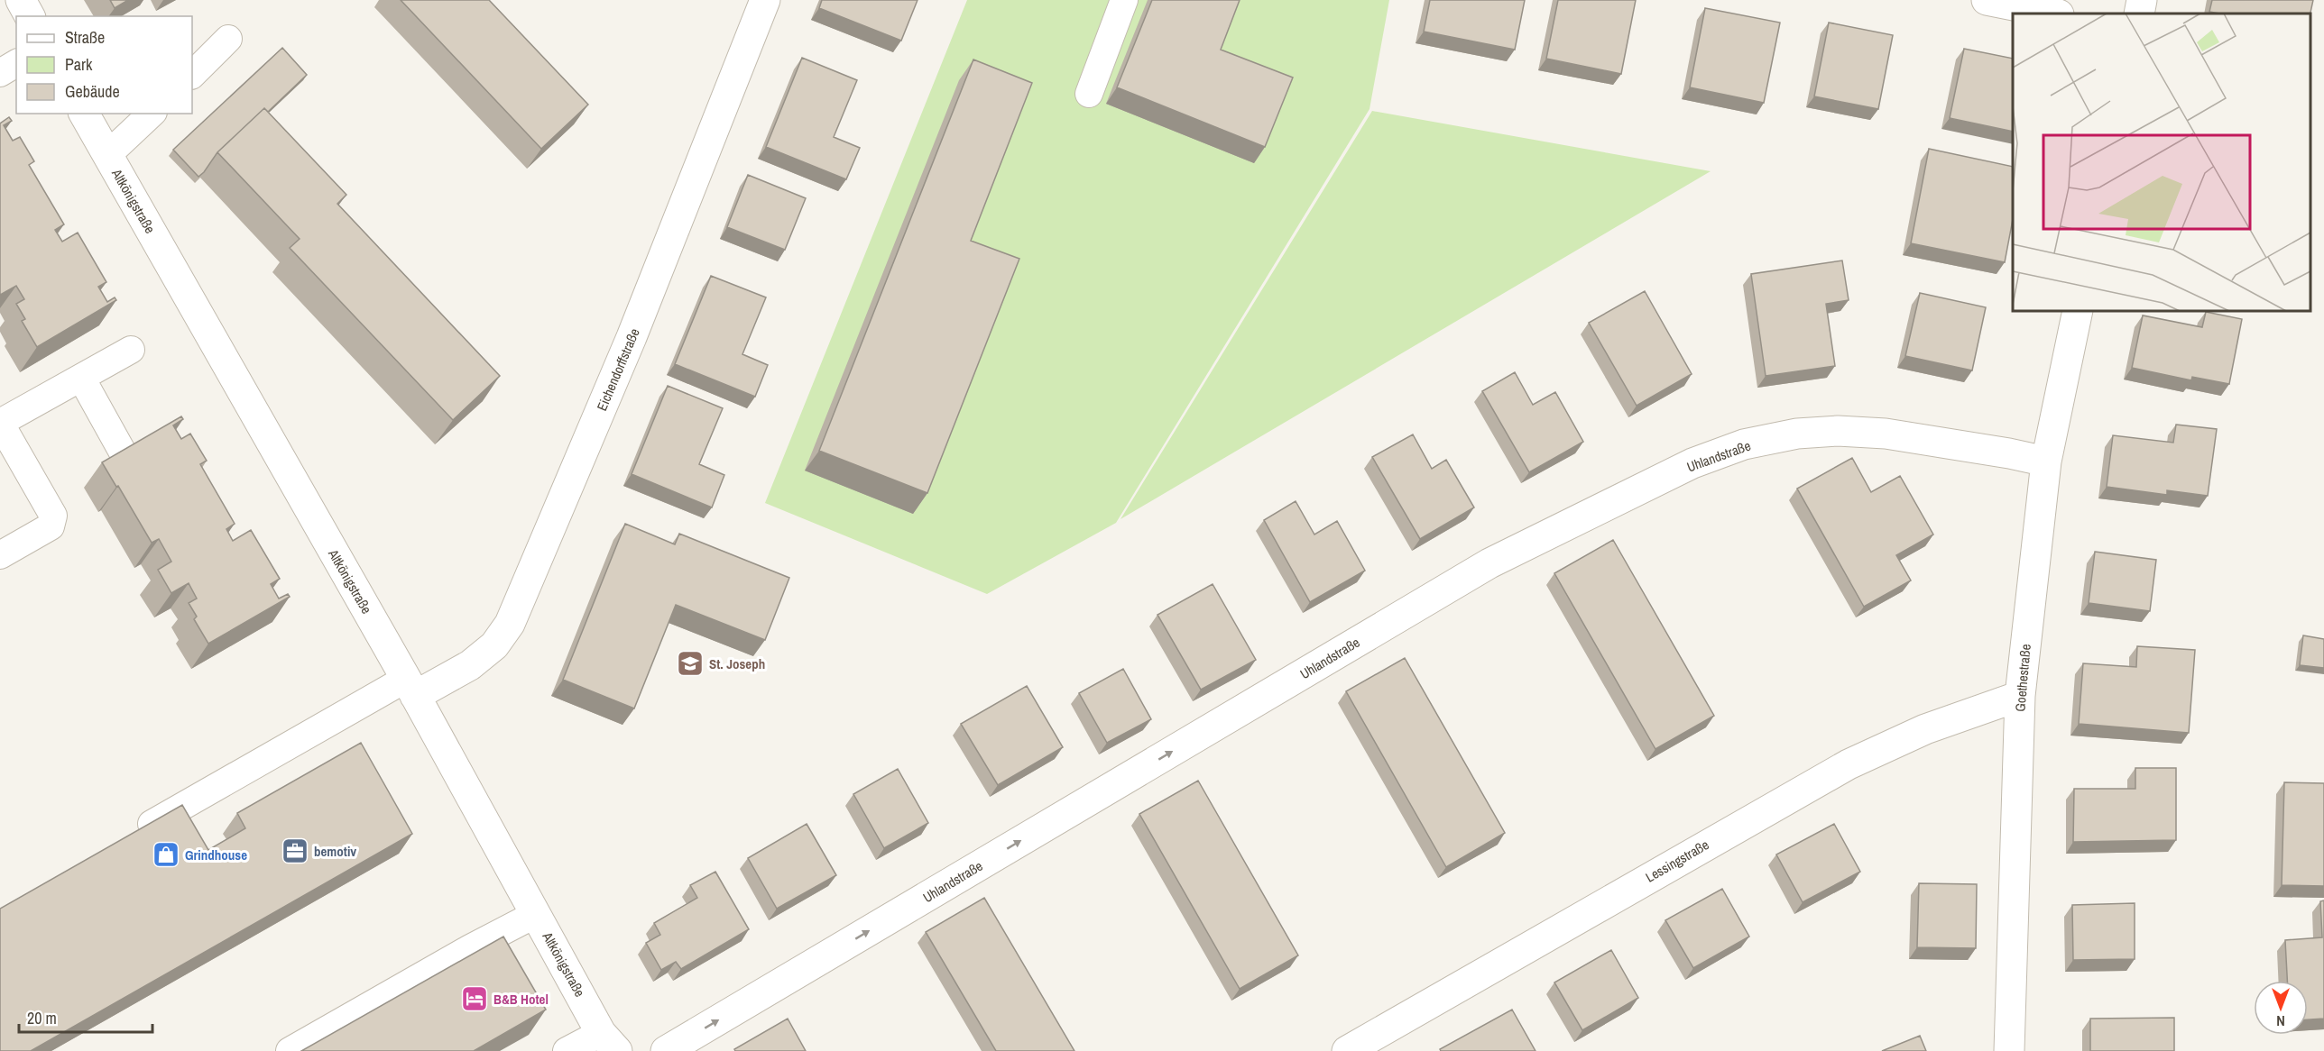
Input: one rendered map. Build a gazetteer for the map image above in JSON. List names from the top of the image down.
{
  "streets": {
    "street": [
      "Altkönigstraße",
      "Eichendorffstraße",
      "Uhlandstraße",
      "Goethestraße",
      "Lessingstraße"
    ]
  },
  "crossings": [
    ["Altkönigstraße", "Eichendorffstraße"],
    ["Uhlandstraße", "Goethestraße"],
    ["Goethestraße", "Lessingstraße"]
  ],
  "one_way": ["Uhlandstraße"],
  "places": {
    "school or university": ["St. Joseph"],
    "office": ["bemotiv"],
    "shop": ["Grindhouse"],
    "hotel": ["B&B Hotel"]
  },
  "legend": ["Straße", "Park", "Gebäude"],
  "scale_bar": "20 m",
  "north": "bottom"
}
